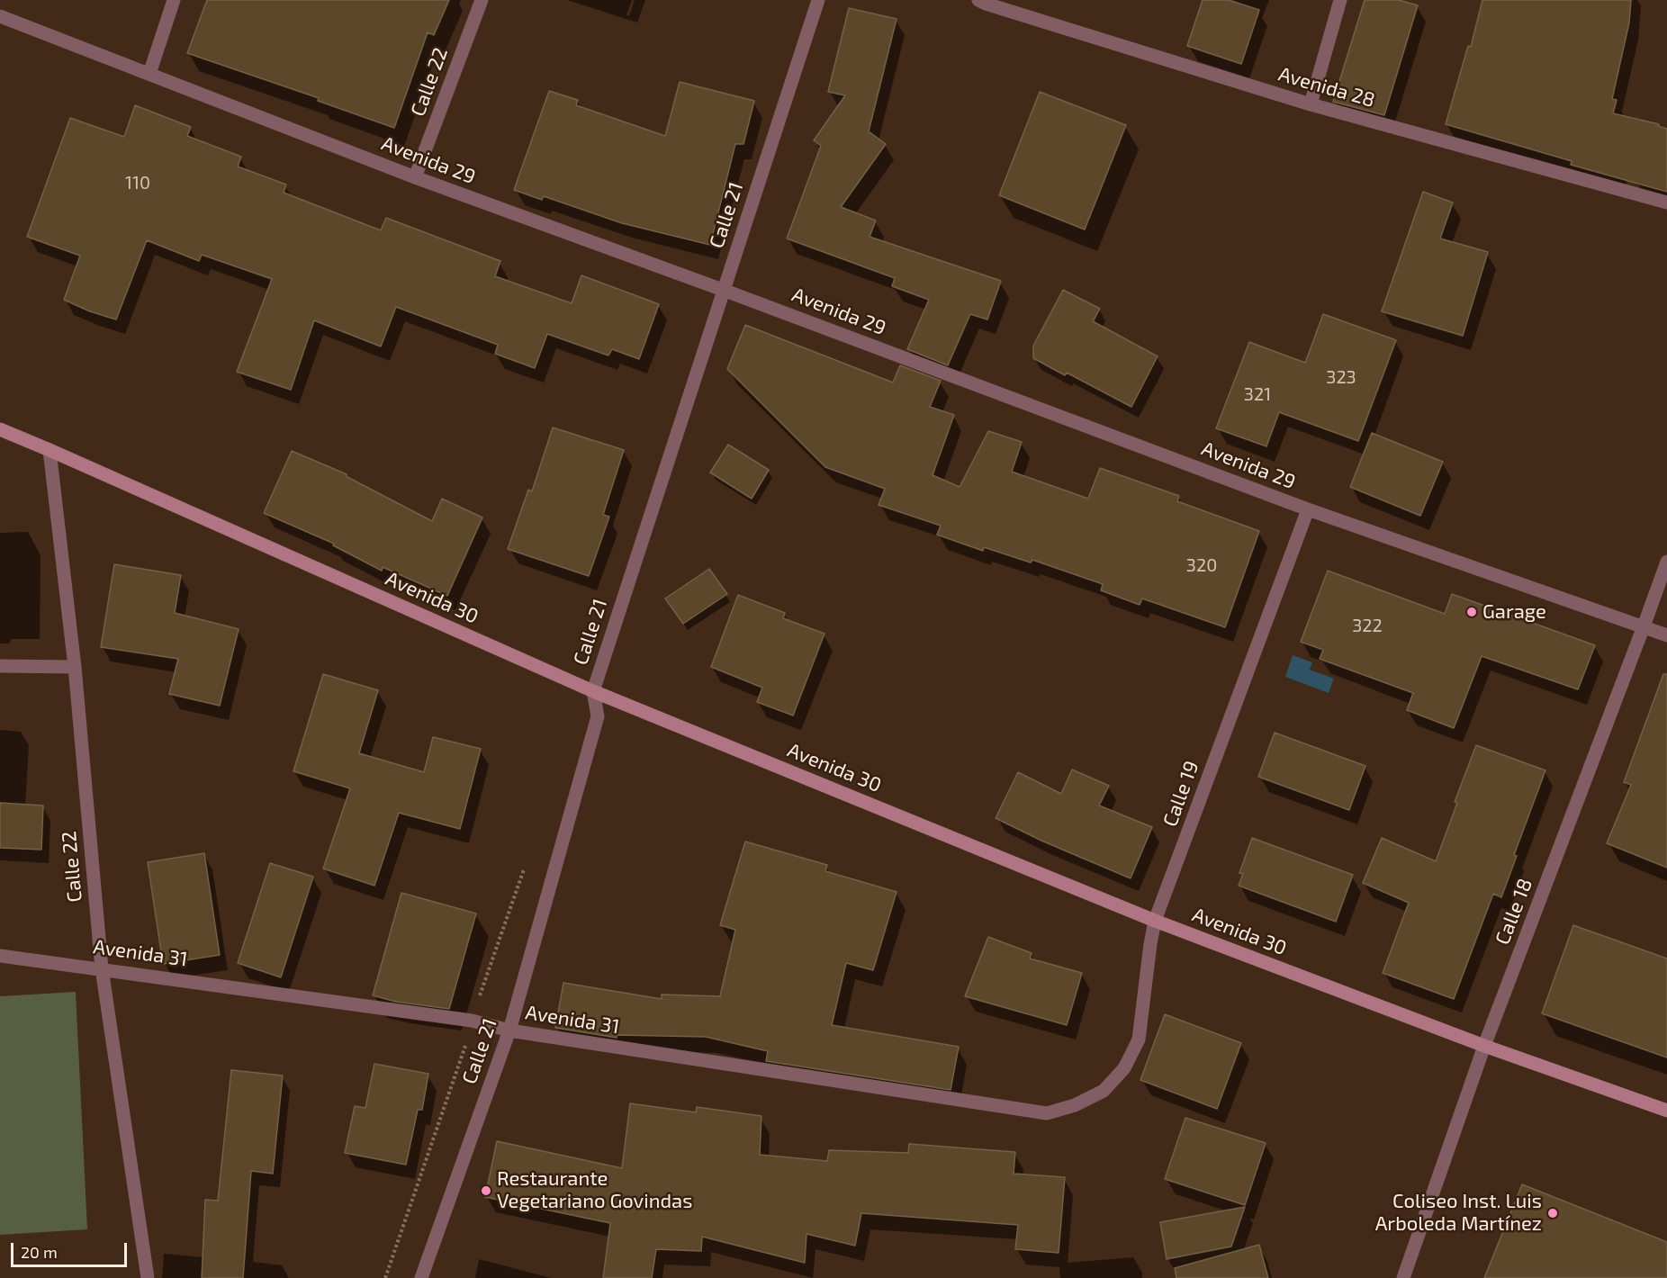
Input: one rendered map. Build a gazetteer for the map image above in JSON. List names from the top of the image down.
{
  "streets": {
    "street": [
      "Calle 22",
      "Avenida 28",
      "Avenida 29",
      "Calle 21",
      "Avenida 30",
      "Calle 19",
      "Calle 18",
      "Avenida 31"
    ]
  },
  "crossings": [
    ["Calle 22", "Avenida 29"],
    ["Calle 22", "Avenida 30"],
    ["Calle 22", "Avenida 31"],
    ["Avenida 29", "Calle 21"],
    ["Avenida 29", "Calle 19"],
    ["Avenida 29", "Calle 18"],
    ["Calle 21", "Avenida 30"],
    ["Calle 21", "Avenida 31"],
    ["Avenida 30", "Calle 19"],
    ["Avenida 30", "Calle 18"],
    ["Calle 19", "Avenida 31"]
  ],
  "places": ["Garage", "Restaurante Vegetariano Govindas", "Coliseo Inst. Luis Arboleda Martínez"],
  "house_numbers": [
    "110",
    "323",
    "321",
    "320",
    "322"
  ],
  "scale_bar": "20 m"
}
